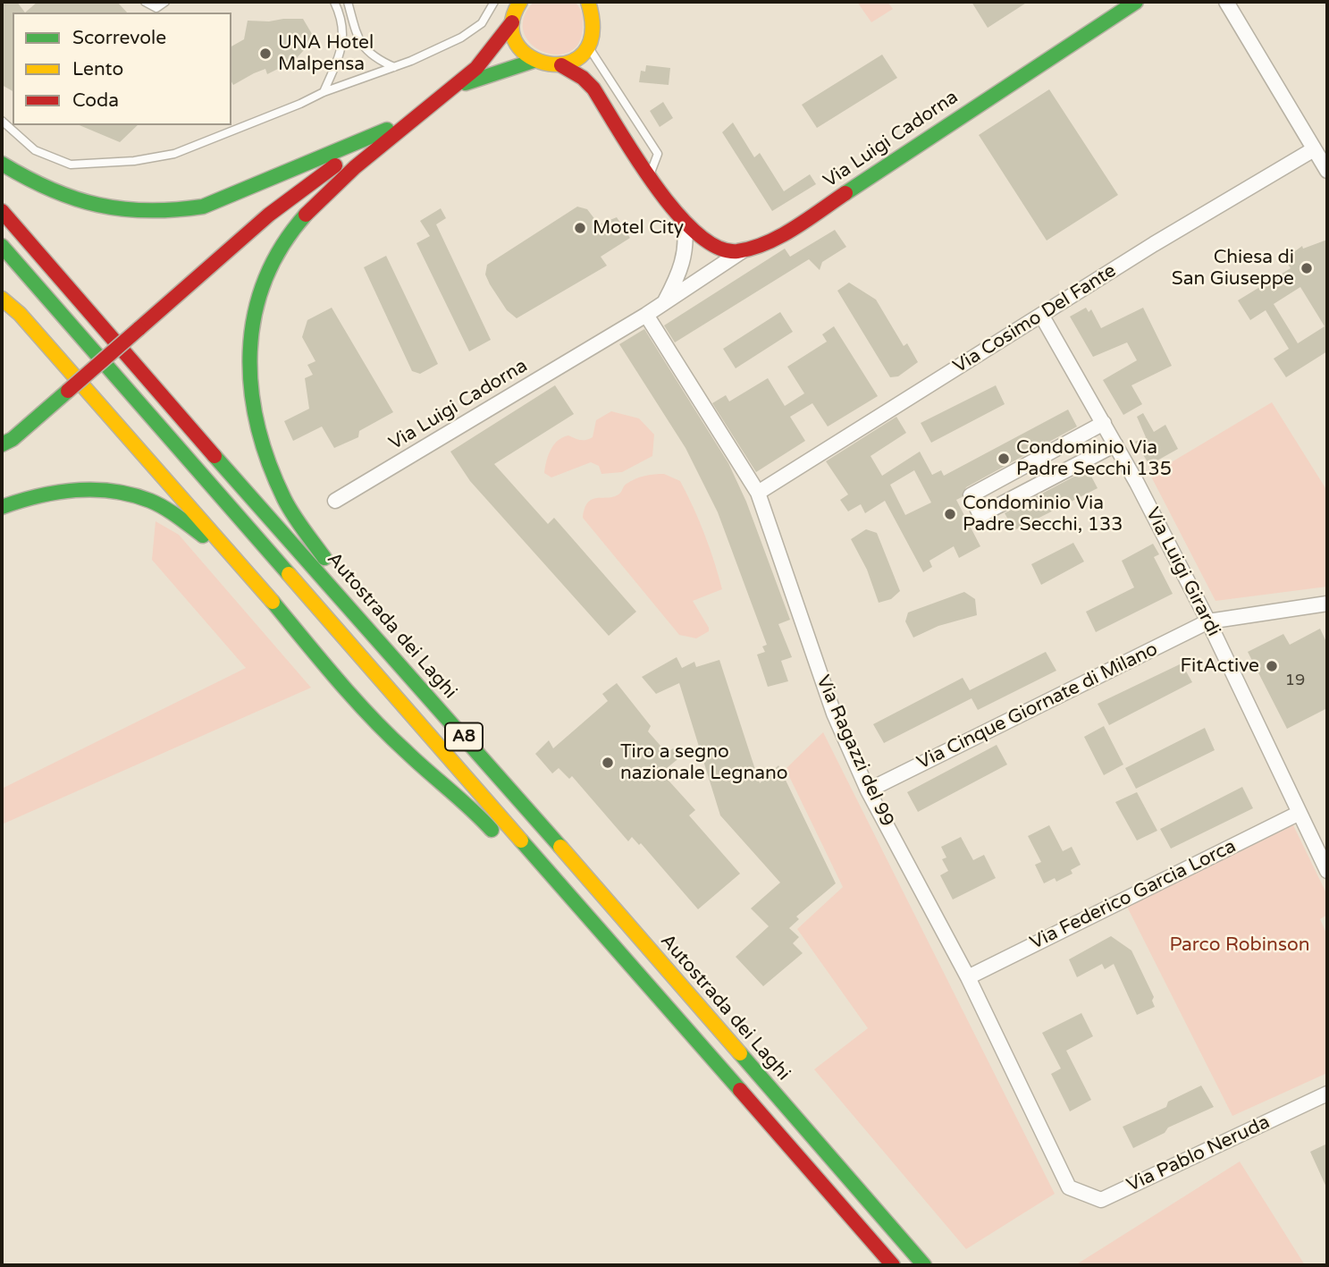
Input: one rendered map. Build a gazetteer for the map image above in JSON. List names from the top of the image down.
{
  "streets": {
    "main road": ["Via Luigi Cadorna", "Autostrada dei Laghi", "A8"],
    "street": [
      "Via Cosimo Del Fante",
      "Via Luigi Girardi",
      "Via Cinque Giornate di Milano",
      "Via Ragazzi del 99",
      "Via Federico Garcia Lorca",
      "Via Pablo Neruda"
    ]
  },
  "crossings": [
    ["Via Luigi Cadorna", "Via Ragazzi del 99"],
    ["Via Cosimo Del Fante", "Via Luigi Girardi"],
    ["Via Cosimo Del Fante", "Via Ragazzi del 99"],
    ["Via Luigi Girardi", "Via Cinque Giornate di Milano"],
    ["Via Luigi Girardi", "Via Federico Garcia Lorca"],
    ["Via Cinque Giornate di Milano", "Via Ragazzi del 99"],
    ["Via Ragazzi del 99", "Via Federico Garcia Lorca"],
    ["Via Ragazzi del 99", "Via Pablo Neruda"]
  ],
  "parks": ["Parco Robinson"],
  "places": [
    "UNA Hotel Malpensa",
    "Motel City",
    "Chiesa di San Giuseppe",
    "Condominio Via Padre Secchi 135",
    "Condominio Via Padre Secchi, 133",
    "FitActive",
    "Tiro a segno nazionale Legnano"
  ],
  "house_numbers": ["19"],
  "legend": ["Scorrevole", "Lento", "Coda"]
}
